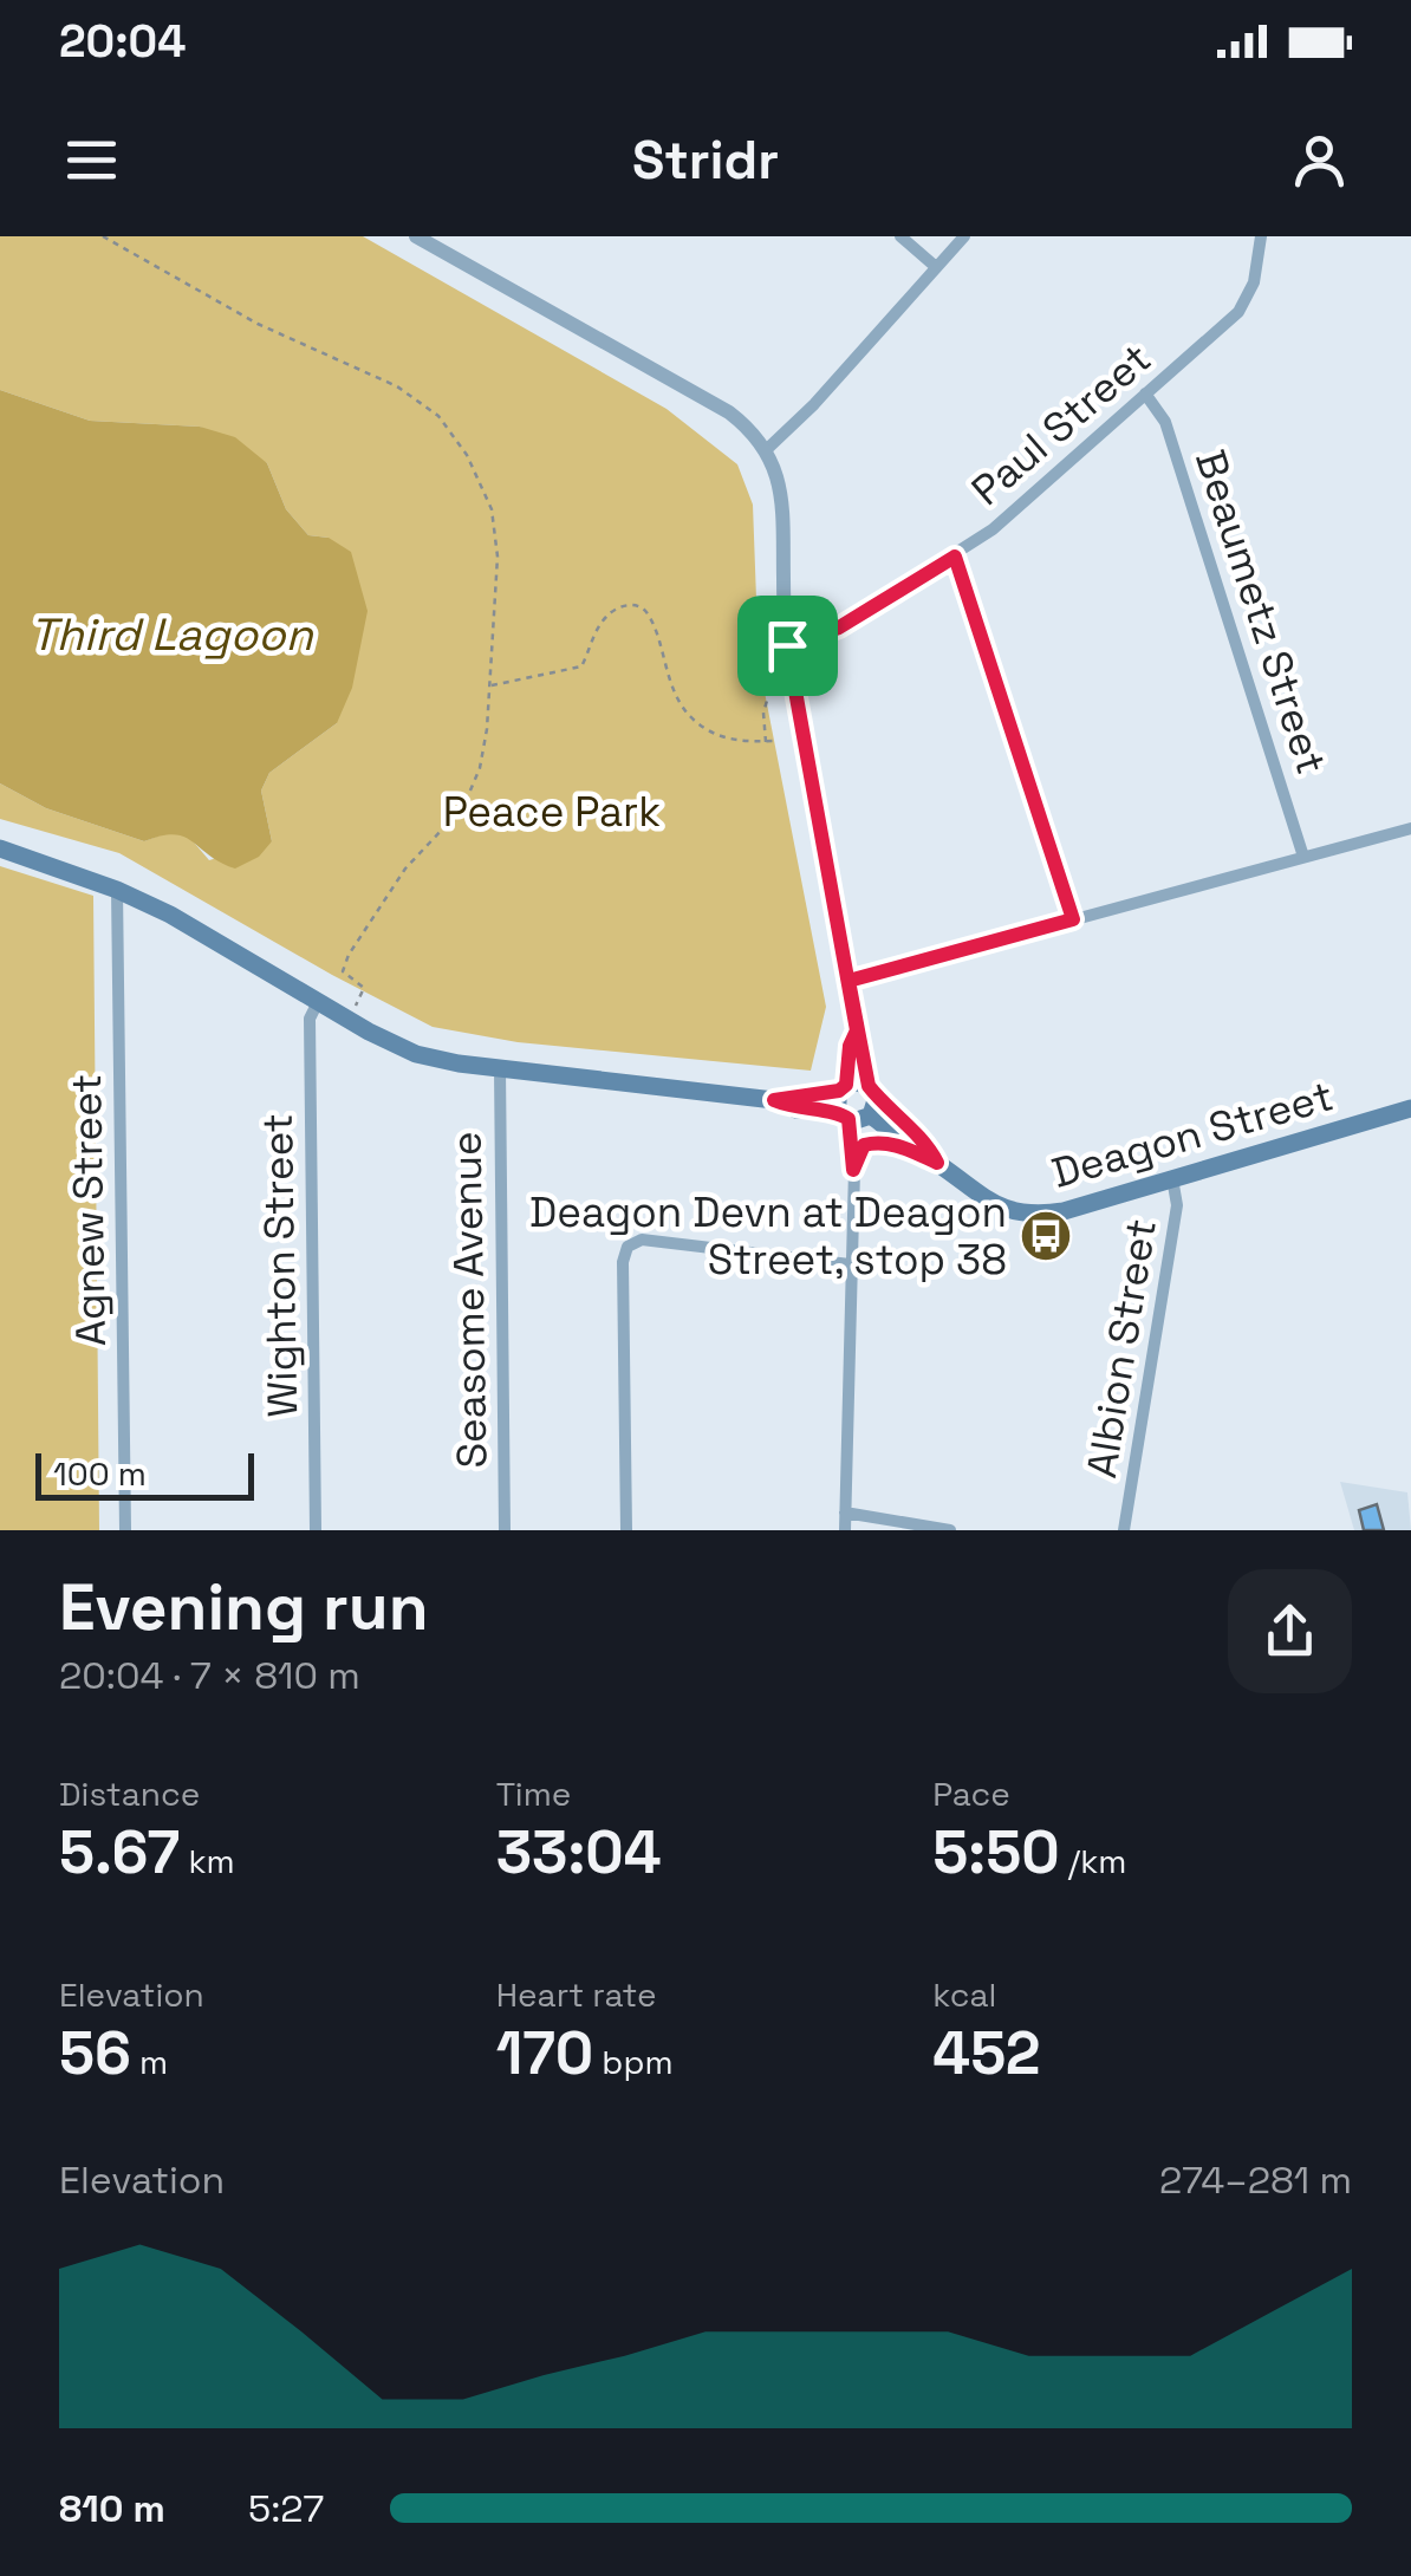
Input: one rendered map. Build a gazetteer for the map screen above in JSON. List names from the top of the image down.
{
  "streets": {
    "main road": ["Deagon Street"],
    "street": [
      "Paul Street",
      "Beaumetz Street",
      "Agnew Street",
      "Wighton Street",
      "Seasome Avenue",
      "Albion Street"
    ]
  },
  "crossings": [
    ["Paul Street", "Beaumetz Street"],
    ["Deagon Street", "Albion Street"]
  ],
  "water": ["Third Lagoon"],
  "parks": ["Peace Park"],
  "places": {
    "bus stop": ["Deagon Devn at Deagon Street, stop 38"]
  },
  "scale_bar": "100 m",
  "page": {
    "status": "20:04",
    "header": "Stridr",
    "scale": "100 m",
    "heading": ["Evening run", "20:04 · 7 × 810 m"],
    "stats": [
      ["Distance", "5.67 km"],
      ["Time", "33:04"],
      ["Pace", "5:50 /km"],
      ["Elevation", "56 m"],
      ["Heart rate", "170 bpm"],
      ["kcal", "452"]
    ],
    "chart": ["Elevation", "274–281 m"],
    "list": [
      {
        "name": "810 m",
        "note": "5:27"
      }
    ]
  }
}
